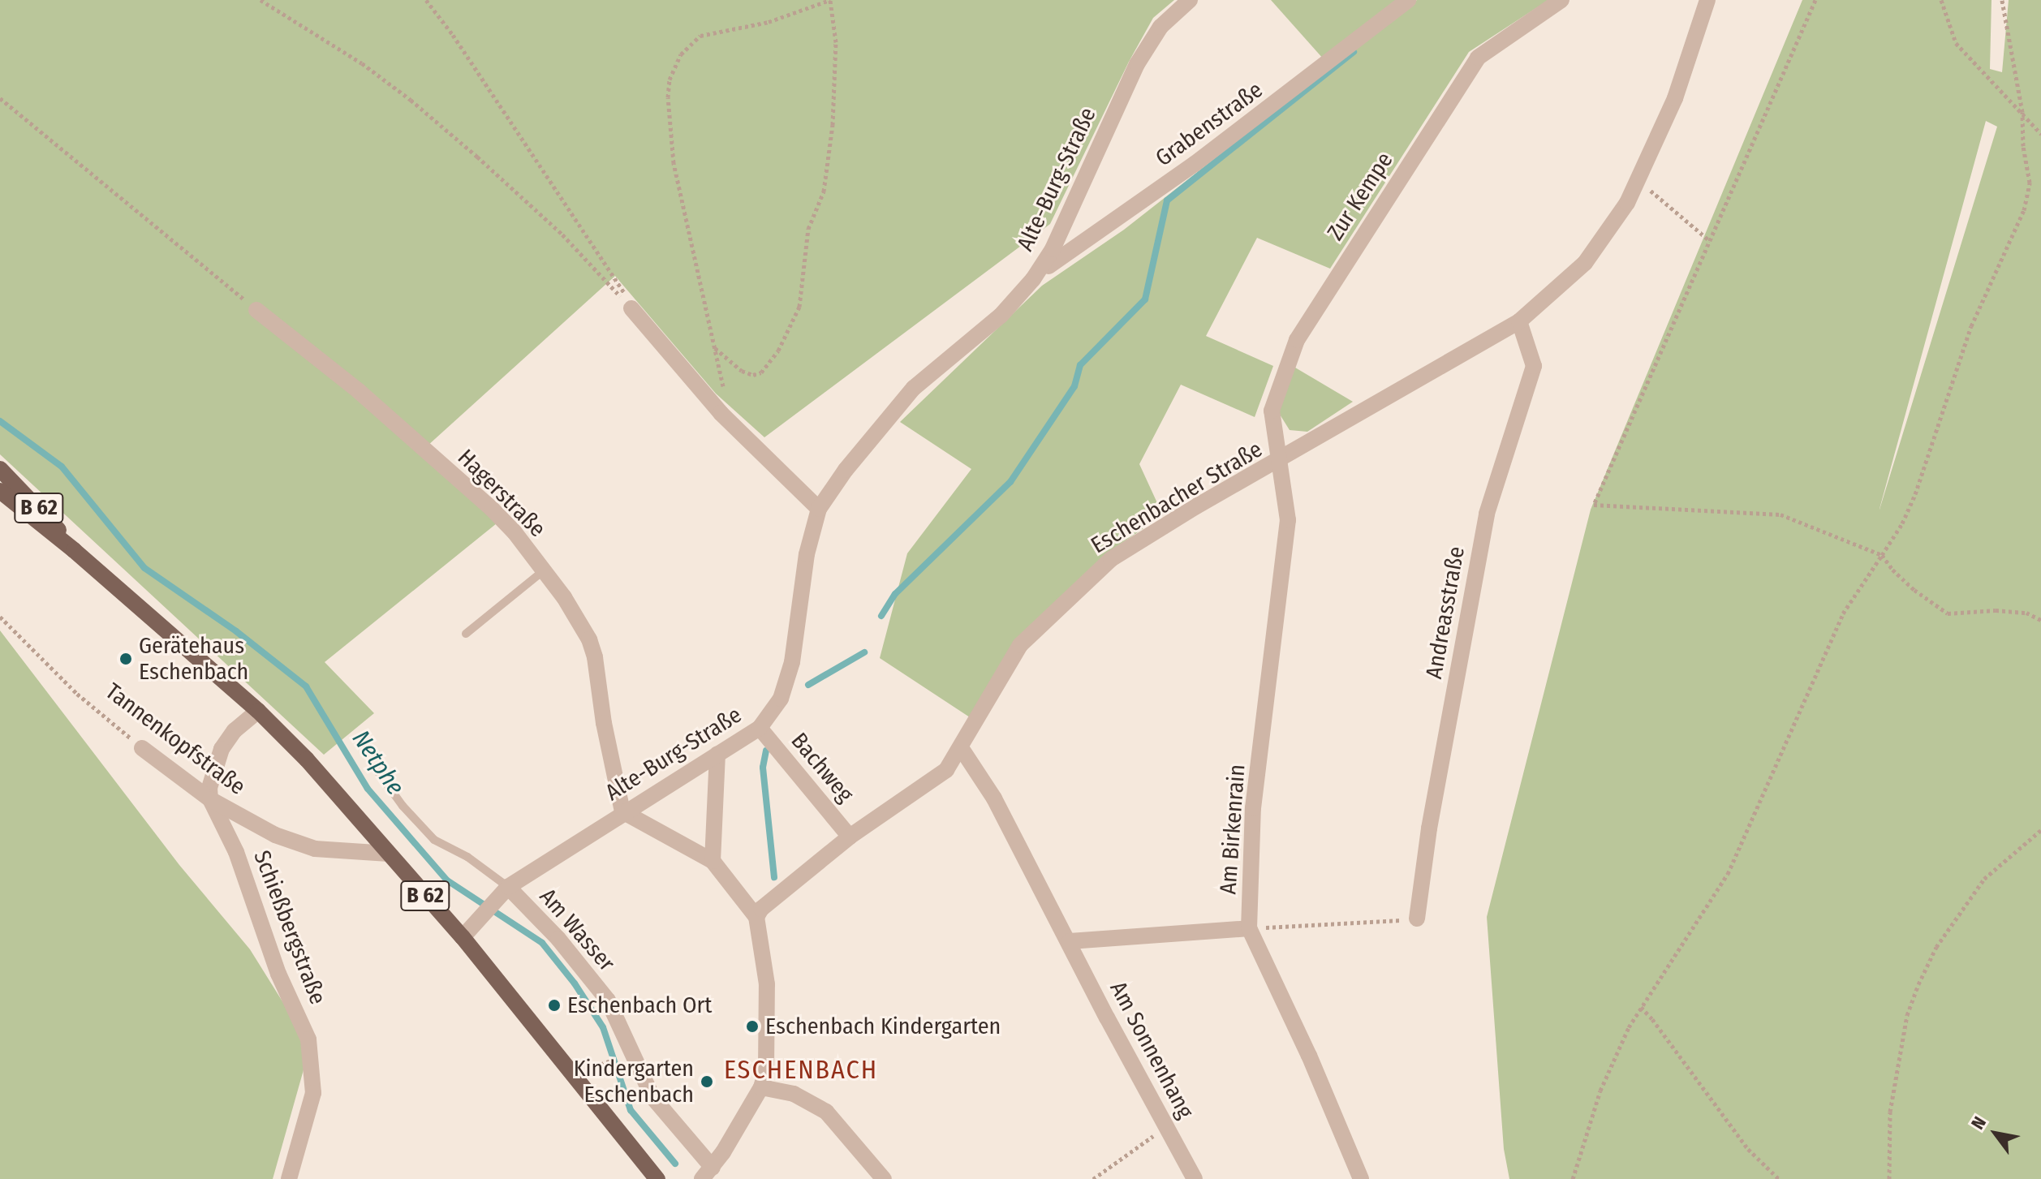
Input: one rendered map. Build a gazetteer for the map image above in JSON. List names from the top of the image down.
{
  "streets": {
    "main road": ["B 62"],
    "street": [
      "Grabenstraße",
      "Alte-Burg-Straße",
      "Zur Kempe",
      "Hagerstraße",
      "Eschenbacher Straße",
      "Andreasstraße",
      "Tannenkopfstraße",
      "Bachweg",
      "Am Birkenrain",
      "Schießbergstraße",
      "Am Wasser",
      "Am Sonnenhang"
    ]
  },
  "crossings": [
    ["Grabenstraße", "Alte-Burg-Straße"],
    ["Alte-Burg-Straße", "Hagerstraße"],
    ["Alte-Burg-Straße", "B 62"],
    ["Alte-Burg-Straße", "Bachweg"],
    ["Alte-Burg-Straße", "Am Wasser"],
    ["Zur Kempe", "Eschenbacher Straße"],
    ["Zur Kempe", "Am Birkenrain"],
    ["Eschenbacher Straße", "Andreasstraße"],
    ["Eschenbacher Straße", "Bachweg"],
    ["Eschenbacher Straße", "Am Birkenrain"],
    ["Eschenbacher Straße", "Am Sonnenhang"],
    ["B 62", "Tannenkopfstraße"],
    ["Tannenkopfstraße", "Schießbergstraße"]
  ],
  "districts": ["ESCHENBACH"],
  "water": ["Netphe"],
  "places": [
    "Gerätehaus Eschenbach",
    "Eschenbach Ort",
    "Eschenbach Kindergarten",
    "Kindergarten Eschenbach"
  ],
  "north": "top left"
}
